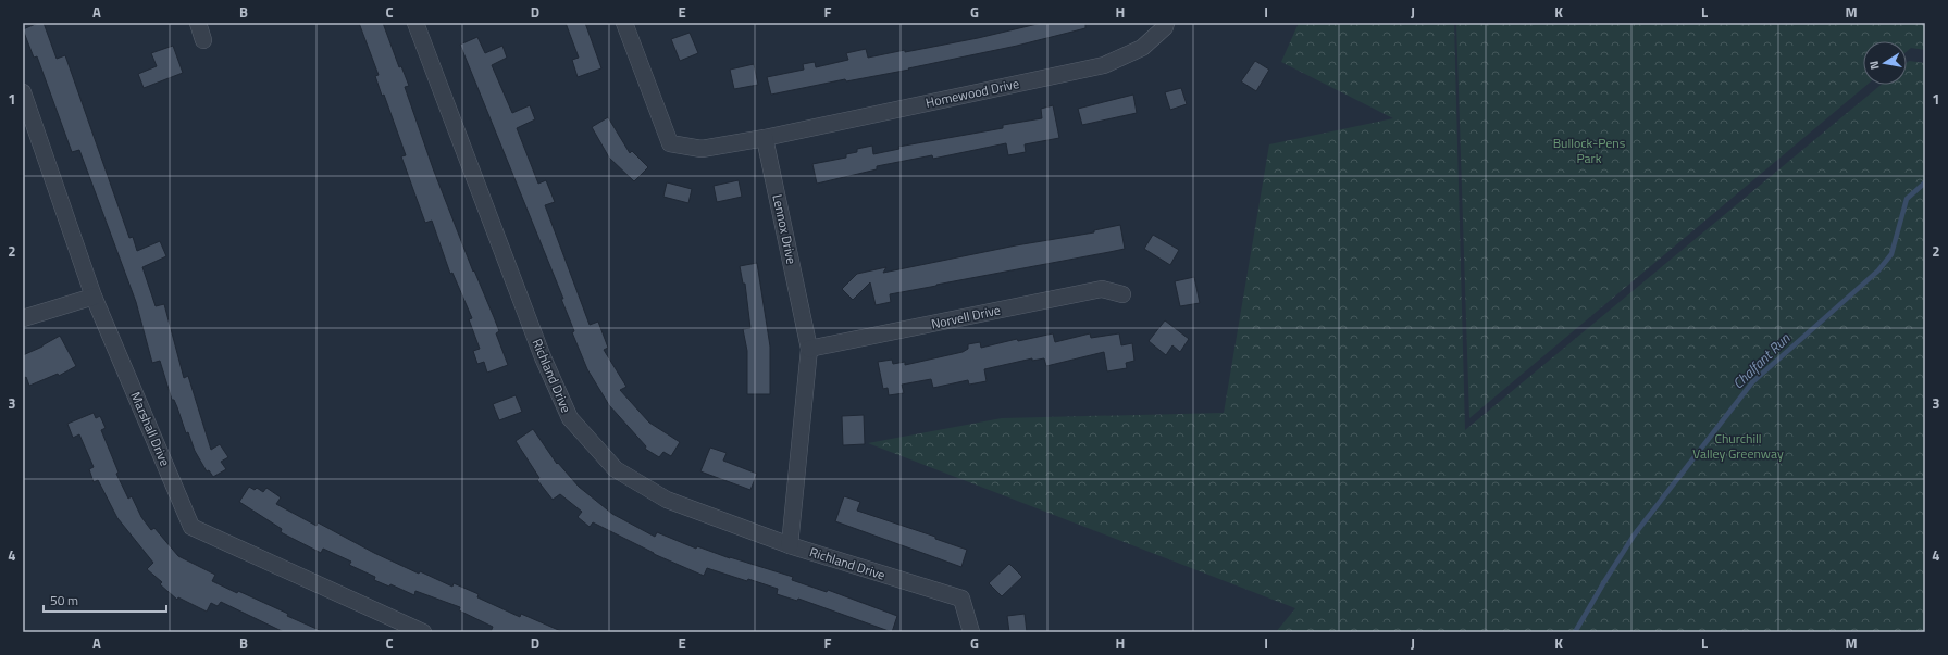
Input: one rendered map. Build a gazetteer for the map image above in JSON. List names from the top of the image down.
{
  "streets": {
    "street": [
      "Homewood Drive",
      "Lennox Drive",
      "Norvell Drive",
      "Richland Drive",
      "Marshall Drive"
    ]
  },
  "crossings": [
    ["Homewood Drive", "Lennox Drive"],
    ["Lennox Drive", "Norvell Drive"],
    ["Lennox Drive", "Richland Drive"]
  ],
  "water": ["Chalfant Run"],
  "parks": ["Bullock-Pens Park", "Churchill Valley Greenway"],
  "scale_bar": "50 m",
  "north": "left",
  "grid": {
    "columns": [
      "A",
      "B",
      "C",
      "D",
      "E",
      "F",
      "G",
      "H",
      "I",
      "J",
      "K",
      "L",
      "M"
    ],
    "rows": [
      "1",
      "2",
      "3",
      "4"
    ]
  }
}
